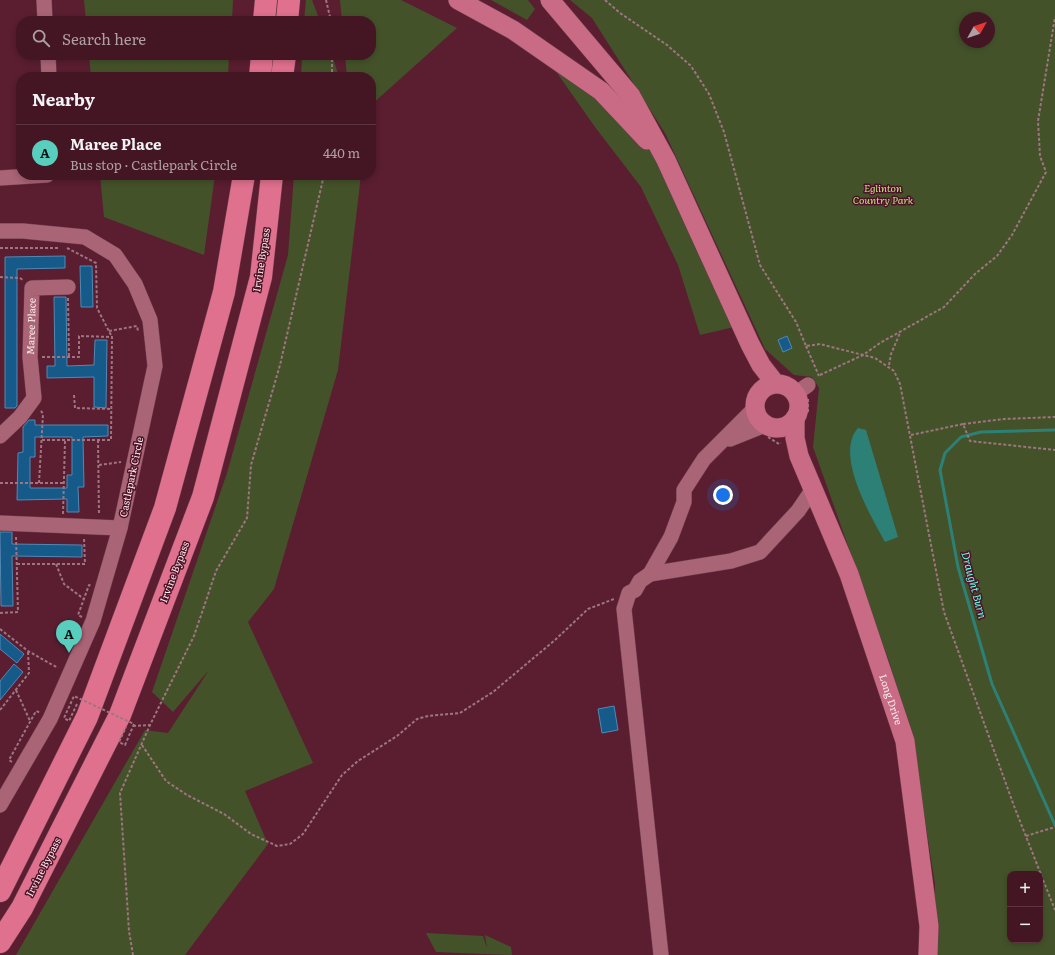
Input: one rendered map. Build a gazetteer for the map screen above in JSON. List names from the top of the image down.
{
  "streets": {
    "highway": ["Irvine Bypass"],
    "main road": ["Long Drive"],
    "street": ["Maree Place", "Castlepark Circle"]
  },
  "water": ["Draught Burn"],
  "parks": ["Eglinton Country Park"],
  "north": "top right",
  "page": {
    "search": "Search here",
    "heading": "Nearby",
    "list": [
      {
        "mark": "A",
        "name": "Maree Place",
        "note": "Bus stop · Castlepark Circle",
        "value": "440 m"
      }
    ],
    "pins": "A",
    "map_buttons": ["+", "−"]
  }
}
